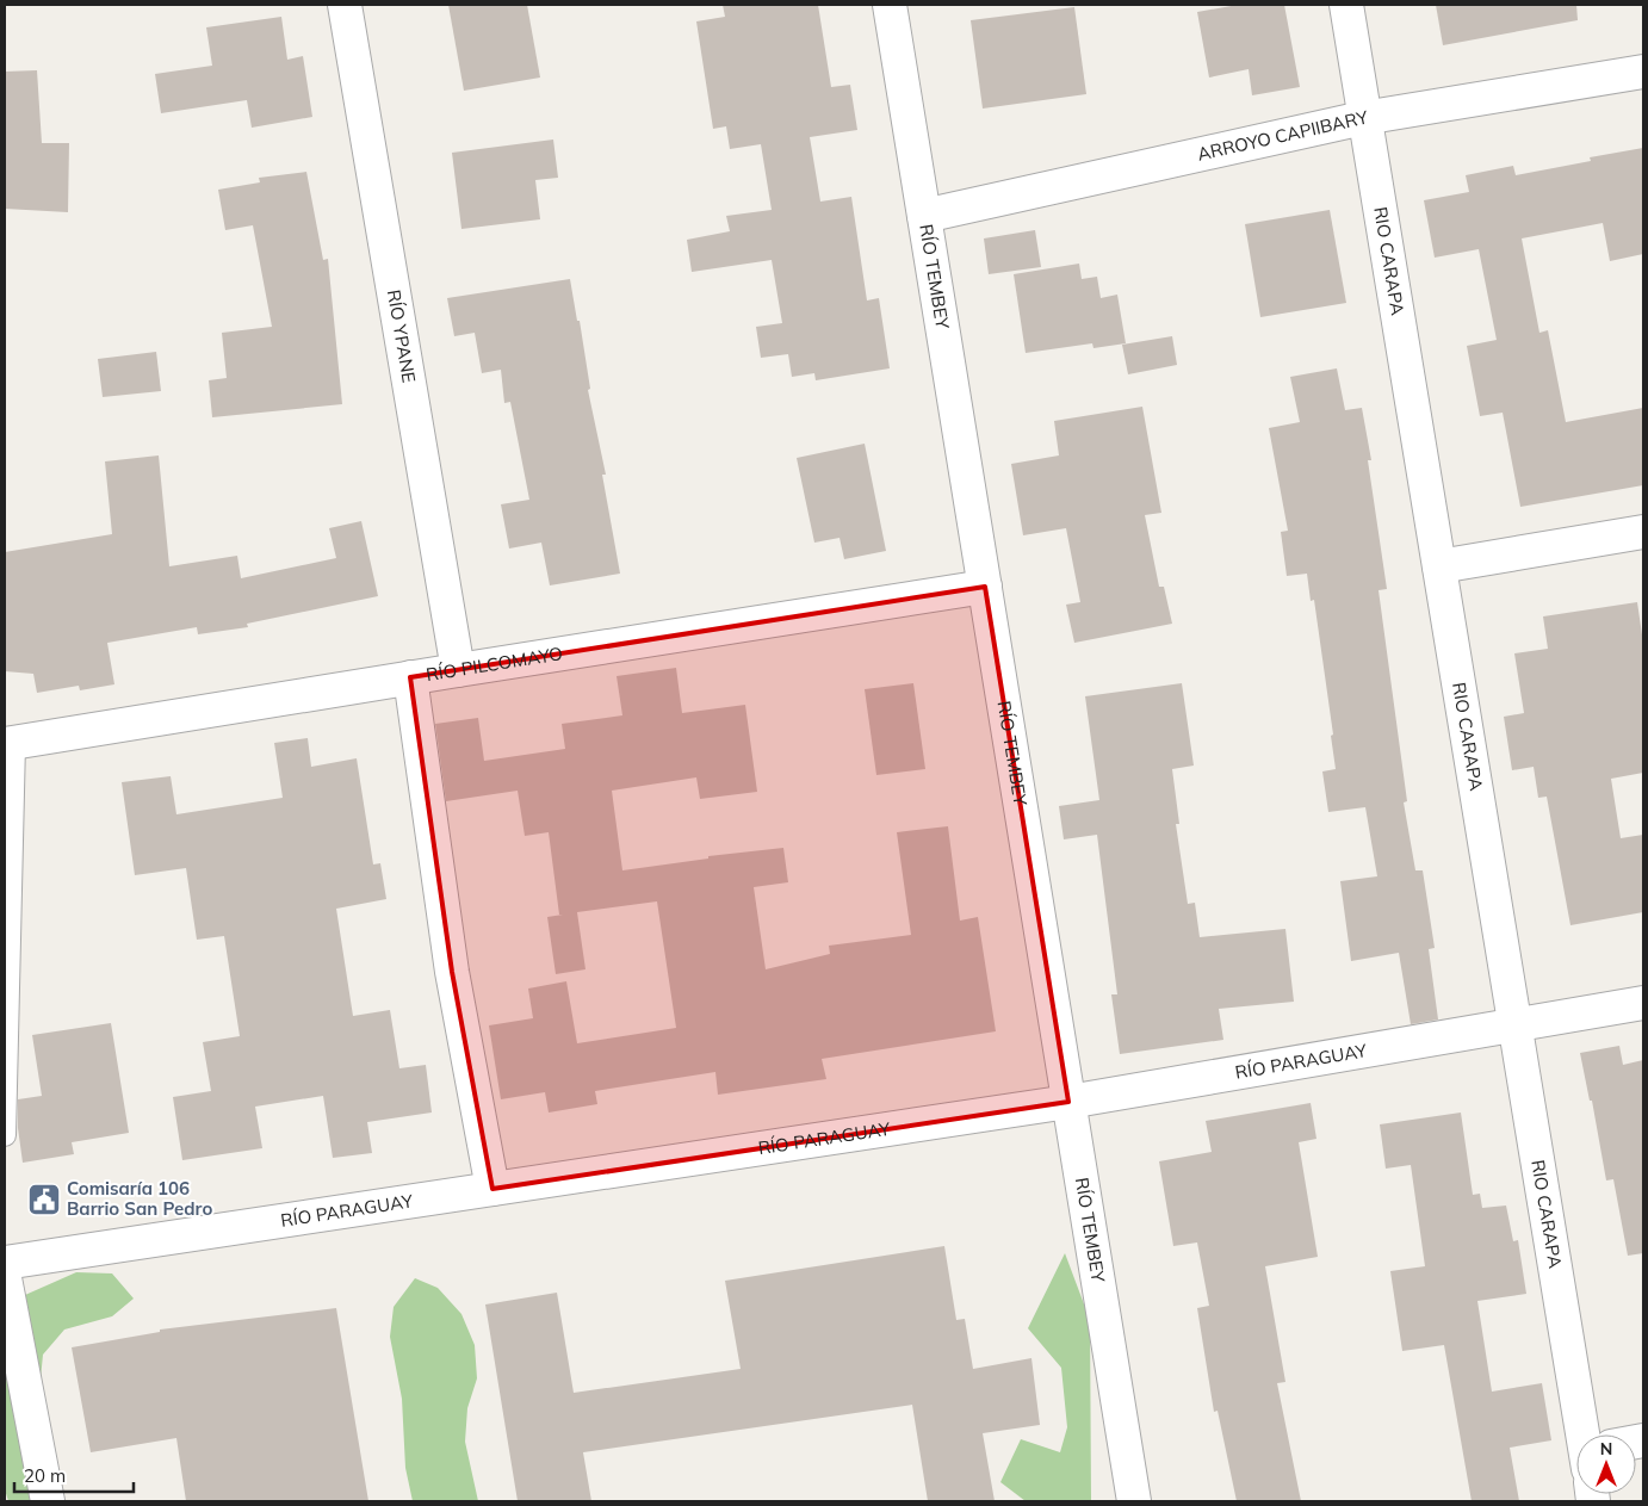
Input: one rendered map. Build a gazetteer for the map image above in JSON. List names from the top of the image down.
{
  "streets": {
    "street": [
      "ARROYO CAPIIBARY",
      "RIO CARAPA",
      "RÍO TEMBEY",
      "RÍO YPANE",
      "RÍO PILCOMAYO",
      "RÍO PARAGUAY"
    ]
  },
  "crossings": [
    ["ARROYO CAPIIBARY", "RIO CARAPA"],
    ["ARROYO CAPIIBARY", "RÍO TEMBEY"],
    ["RIO CARAPA", "RÍO PARAGUAY"],
    ["RÍO TEMBEY", "RÍO PILCOMAYO"],
    ["RÍO TEMBEY", "RÍO PARAGUAY"],
    ["RÍO YPANE", "RÍO PILCOMAYO"]
  ],
  "places": {
    "public building": ["Comisaría 106 Barrio San Pedro"]
  },
  "scale_bar": "20 m",
  "north": "top"
}
